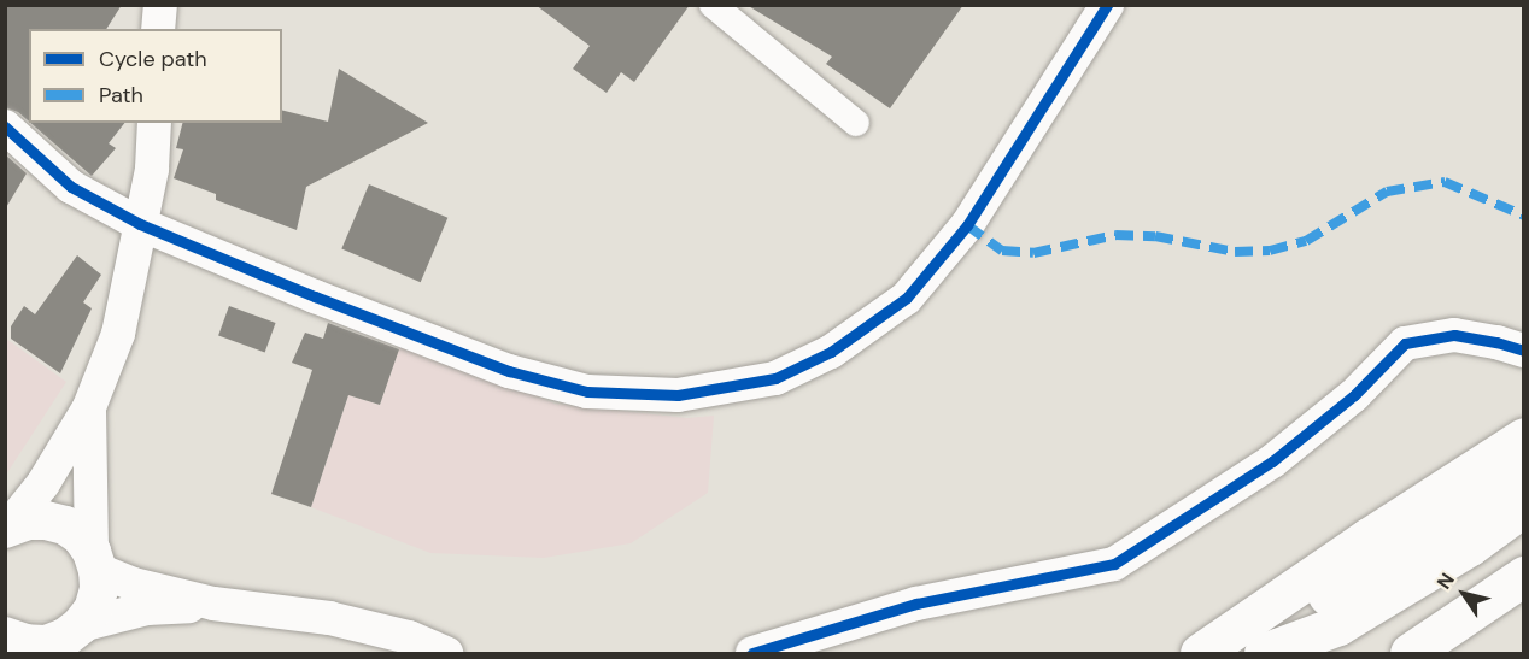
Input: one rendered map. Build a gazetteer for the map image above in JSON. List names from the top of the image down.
{
  "legend": ["Cycle path", "Path"],
  "north": "top left"
}
